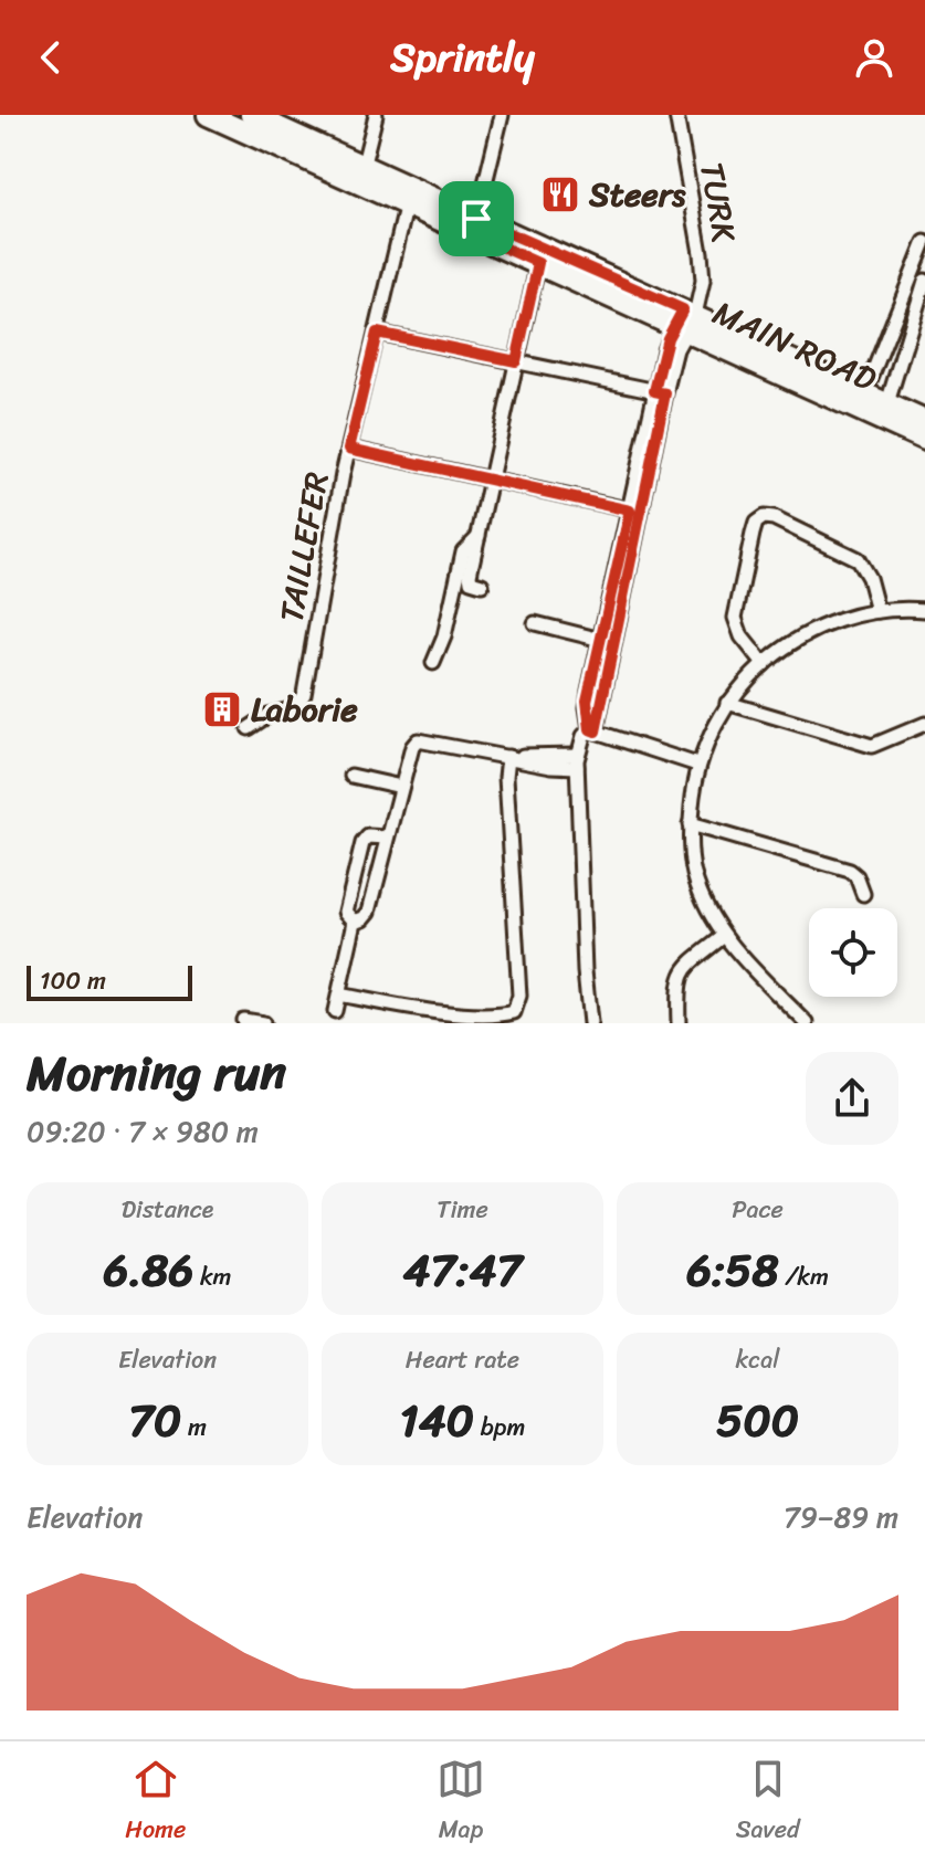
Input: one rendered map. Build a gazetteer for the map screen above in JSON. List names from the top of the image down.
{
  "streets": {
    "main road": ["MAIN ROAD"],
    "street": ["TURK", "TAILLEFER"]
  },
  "crossings": [
    ["TURK", "MAIN ROAD"],
    ["MAIN ROAD", "TAILLEFER"]
  ],
  "places": {
    "restaurant": ["Steers"],
    "building": ["Laborie"]
  },
  "scale_bar": "100 m",
  "page": {
    "header": "Sprintly",
    "scale": "100 m",
    "heading": ["Morning run", "09:20 · 7 × 980 m"],
    "stats": [
      ["Distance", "6.86 km"],
      ["Time", "47:47"],
      ["Pace", "6:58 /km"],
      ["Elevation", "70 m"],
      ["Heart rate", "140 bpm"],
      ["kcal", "500"]
    ],
    "chart": ["Elevation", "79–89 m"],
    "tabs": ["Home", "Map", "Saved"]
  }
}
